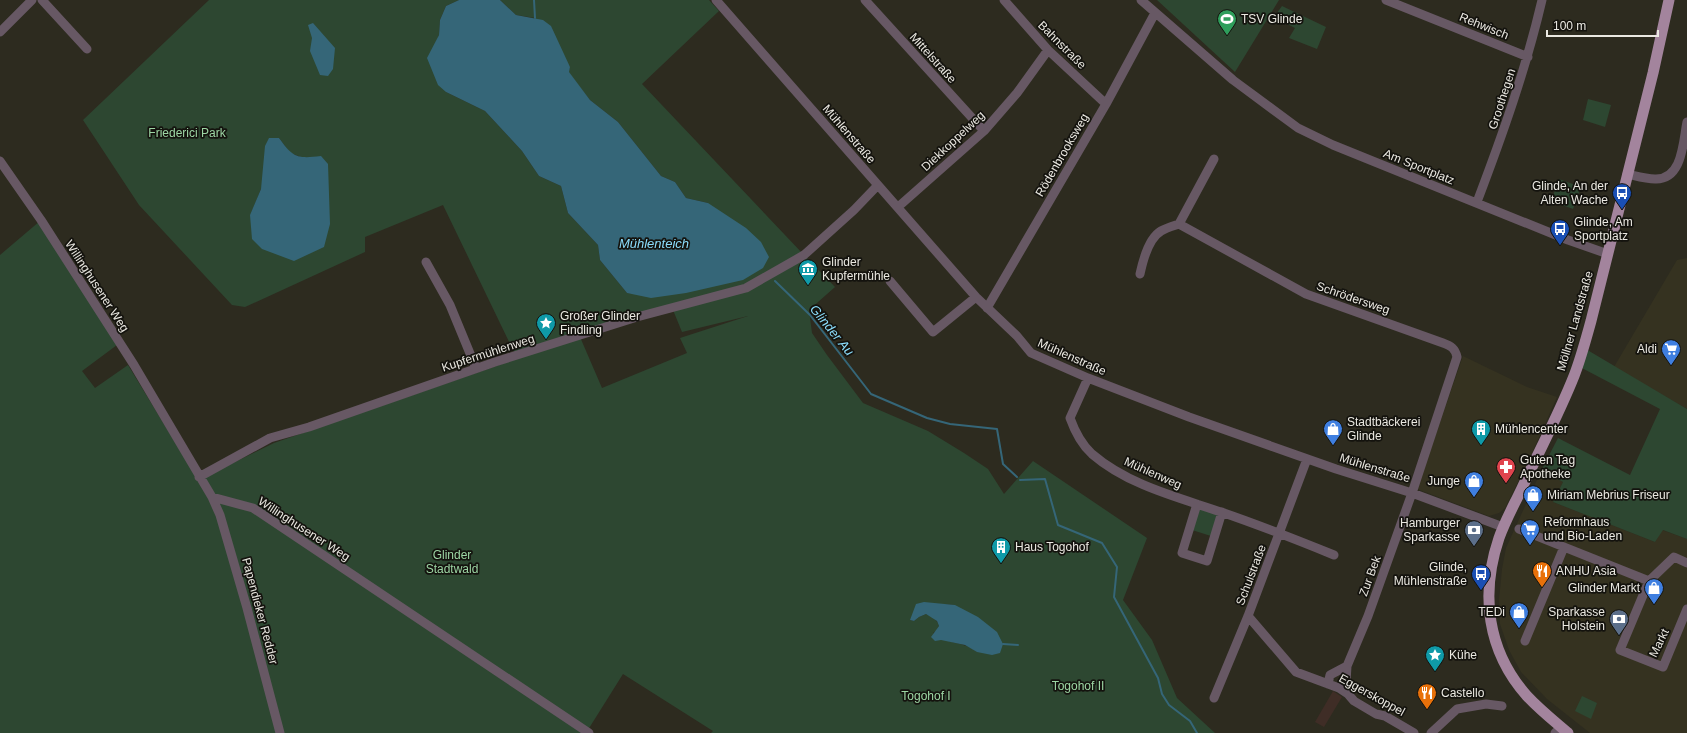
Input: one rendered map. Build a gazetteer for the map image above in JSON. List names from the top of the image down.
{
  "streets": {
    "main road": ["Möllner Landstraße"],
    "street": [
      "Rehwisch",
      "Bahnstraße",
      "Mittelstraße",
      "Groothegen",
      "Mühlenstraße",
      "Diekkoppelweg",
      "Rödenbrooksweg",
      "Am Sportplatz",
      "Willinghusener Weg",
      "Schrödersweg",
      "Kupfermühlenweg",
      "Mühlenweg",
      "Schulstraße",
      "Zur Bek",
      "Papendieker Redder",
      "Markt",
      "Eggerskoppel"
    ]
  },
  "crossings": [
    ["Rehwisch", "Groothegen"],
    ["Bahnstraße", "Diekkoppelweg"],
    ["Bahnstraße", "Rödenbrooksweg"],
    ["Mittelstraße", "Diekkoppelweg"],
    ["Groothegen", "Am Sportplatz"],
    ["Mühlenstraße", "Diekkoppelweg"],
    ["Mühlenstraße", "Rödenbrooksweg"],
    ["Mühlenstraße", "Schrödersweg"],
    ["Mühlenstraße", "Möllner Landstraße"],
    ["Mühlenstraße", "Kupfermühlenweg"],
    ["Mühlenstraße", "Mühlenweg"],
    ["Mühlenstraße", "Schulstraße"],
    ["Mühlenstraße", "Zur Bek"],
    ["Rödenbrooksweg", "Am Sportplatz"],
    ["Am Sportplatz", "Möllner Landstraße"],
    ["Willinghusener Weg", "Kupfermühlenweg"],
    ["Willinghusener Weg", "Papendieker Redder"],
    ["Schrödersweg", "Zur Bek"],
    ["Mühlenweg", "Schulstraße"],
    ["Schulstraße", "Eggerskoppel"],
    ["Zur Bek", "Eggerskoppel"]
  ],
  "water": ["Mühlenteich", "Glinder Au"],
  "parks": [
    "Friederici Park",
    "Glinder Stadtwald",
    "Togohof II",
    "Togohof I"
  ],
  "places": {
    "sports": ["TSV Glinde"],
    "bus stop": ["Glinde, An der Alten Wache", "Glinde, Am Sportplatz", "Glinde, Mühlenstraße"],
    "museum": ["Glinder Kupfermühle"],
    "place": ["Großer Glinder Findling", "Kühe"],
    "supermarket": ["Aldi", "Reformhaus und Bio-Laden"],
    "shop": [
      "Stadtbäckerei Glinde",
      "Junge",
      "Miriam Mebrius Friseur",
      "Glinder Markt",
      "TEDi"
    ],
    "building": ["Mühlencenter", "Haus Togohof"],
    "pharmacy": ["Guten Tag Apotheke"],
    "bank": ["Hamburger Sparkasse", "Sparkasse Holstein"],
    "restaurant": ["ANHU Asia", "Castello"]
  },
  "scale_bar": "100 m"
}
